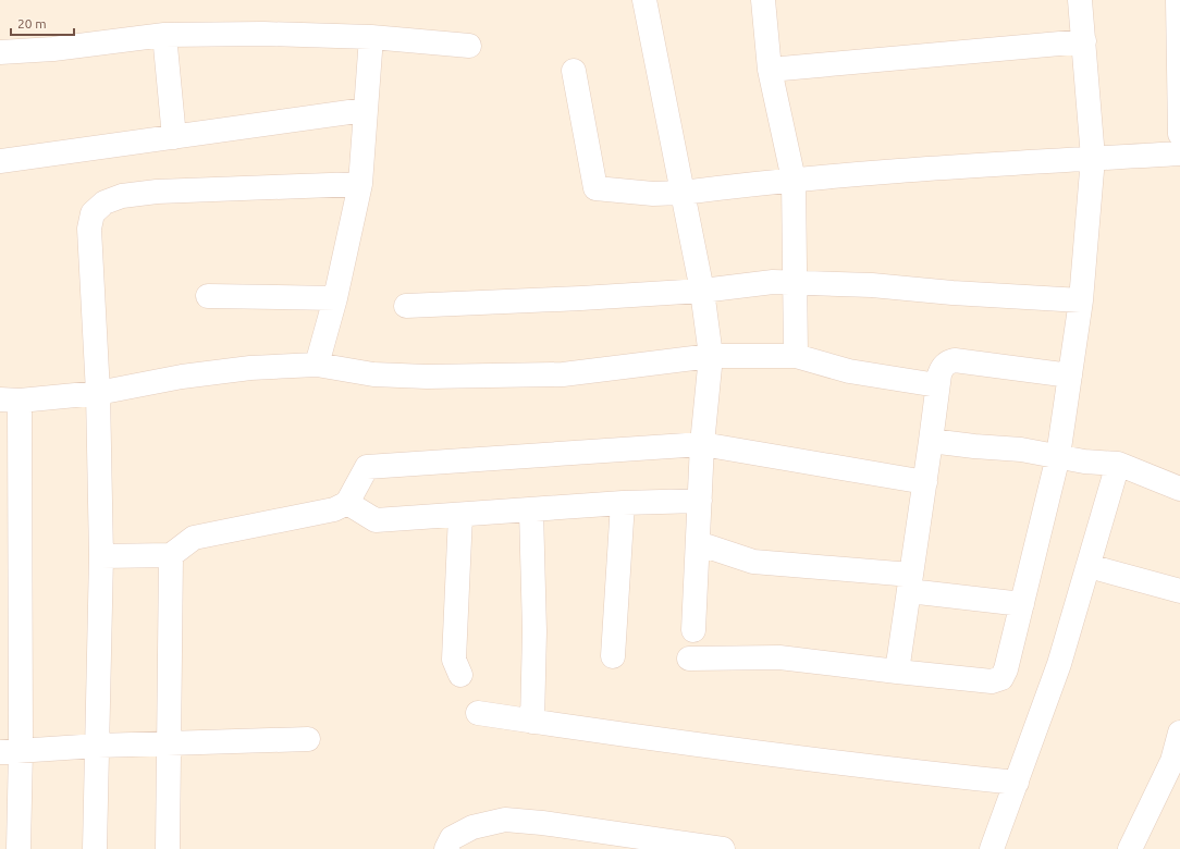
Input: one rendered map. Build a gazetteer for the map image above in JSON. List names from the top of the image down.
{
  "scale_bar": "20 m"
}
